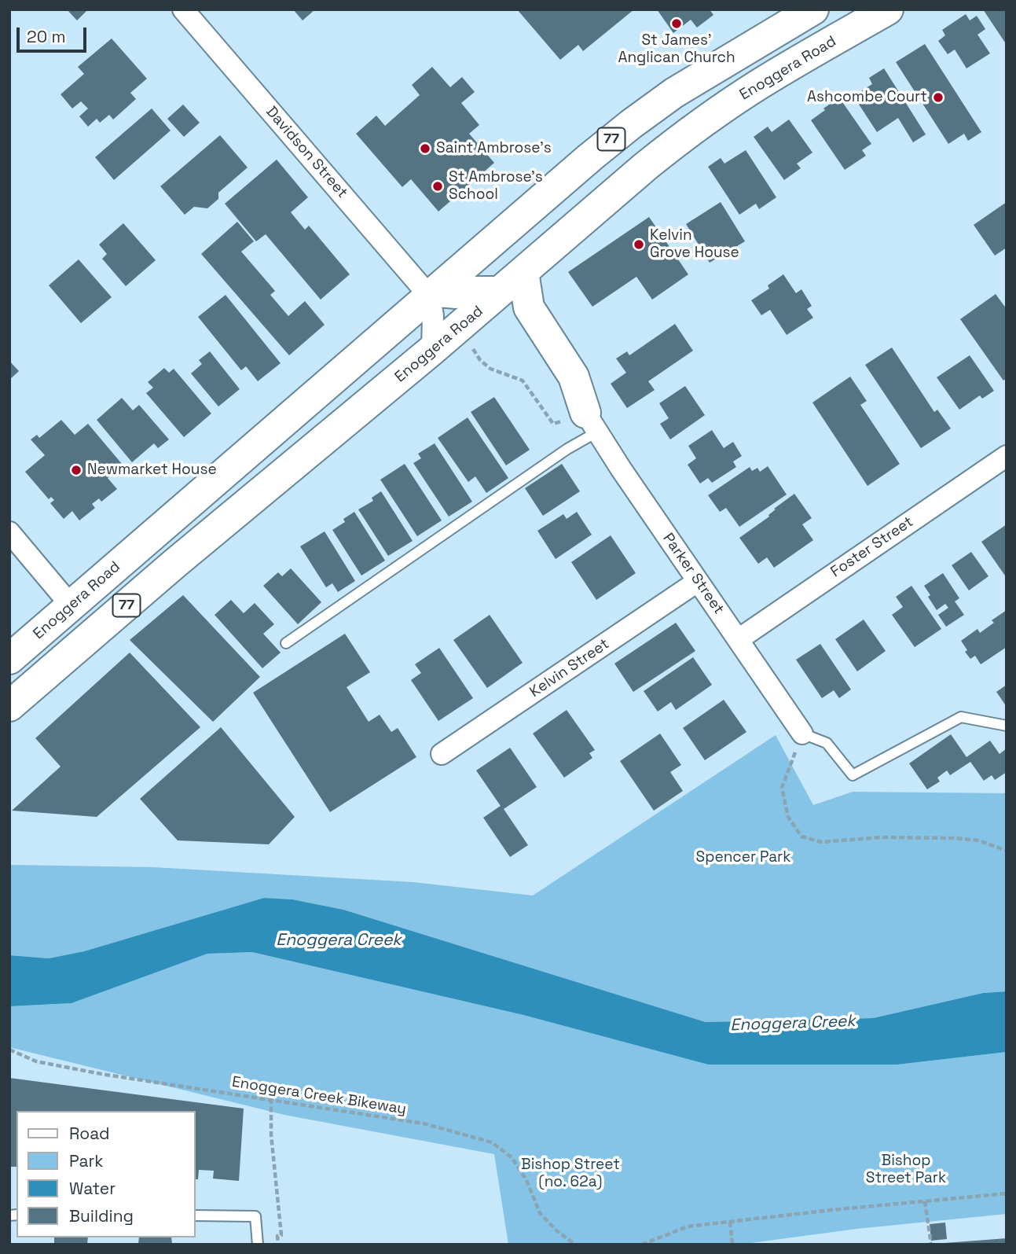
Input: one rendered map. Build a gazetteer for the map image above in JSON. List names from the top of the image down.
{
  "streets": {
    "main road": ["Enoggera Road", "77"],
    "street": [
      "Davidson Street",
      "Foster Street",
      "Parker Street",
      "Kelvin Street"
    ],
    "path": ["Enoggera Creek Bikeway"]
  },
  "crossings": [
    ["Enoggera Road", "Davidson Street"],
    ["Foster Street", "Parker Street"],
    ["Parker Street", "Kelvin Street"]
  ],
  "water": ["Enoggera Creek"],
  "parks": ["Spencer Park", "Bishop Street Park", "Bishop Street (no. 62a)"],
  "places": [
    "St James' Anglican Church",
    "Ashcombe Court",
    "Saint Ambrose's",
    "St Ambrose's School",
    "Kelvin Grove House",
    "Newmarket House"
  ],
  "legend": [
    "Road",
    "Park",
    "Water",
    "Building"
  ],
  "scale_bar": "20 m"
}
